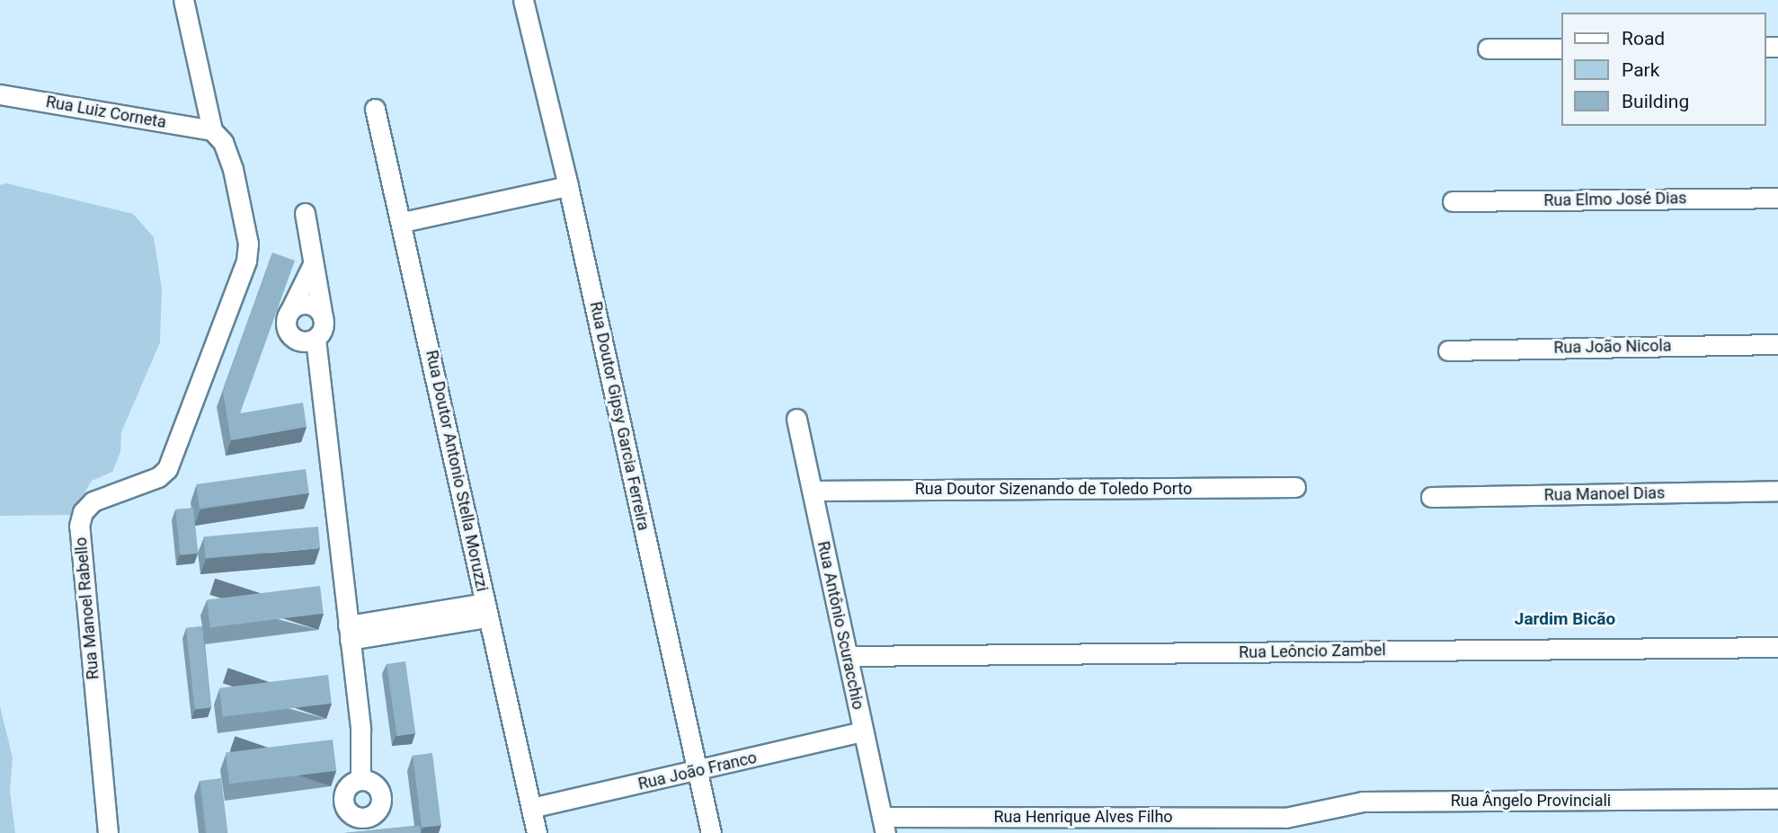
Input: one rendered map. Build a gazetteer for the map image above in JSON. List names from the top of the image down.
{
  "streets": {
    "street": [
      "Rua Luiz Corneta",
      "Rua Elmo José Dias",
      "Rua João Nicola",
      "Rua Doutor Gipsy Garcia Ferreira",
      "Rua Doutor Antonio Stella Moruzzi",
      "Rua Doutor Sizenando de Toledo Porto",
      "Rua Manoel Dias",
      "Rua Manoel Rabello",
      "Rua Antônio Scuracchio",
      "Rua Leôncio Zambel",
      "Rua João Franco",
      "Rua Ângelo Provinciali",
      "Rua Henrique Alves Filho"
    ]
  },
  "crossings": [
    ["Rua Luiz Corneta", "Rua Manoel Rabello"],
    ["Rua Doutor Gipsy Garcia Ferreira", "Rua João Franco"],
    ["Rua Doutor Antonio Stella Moruzzi", "Rua João Franco"],
    ["Rua Doutor Sizenando de Toledo Porto", "Rua Antônio Scuracchio"],
    ["Rua Antônio Scuracchio", "Rua Leôncio Zambel"],
    ["Rua Antônio Scuracchio", "Rua João Franco"],
    ["Rua Antônio Scuracchio", "Rua Henrique Alves Filho"],
    ["Rua Ângelo Provinciali", "Rua Henrique Alves Filho"]
  ],
  "districts": ["Jardim Bicão"],
  "legend": ["Road", "Park", "Building"]
}
